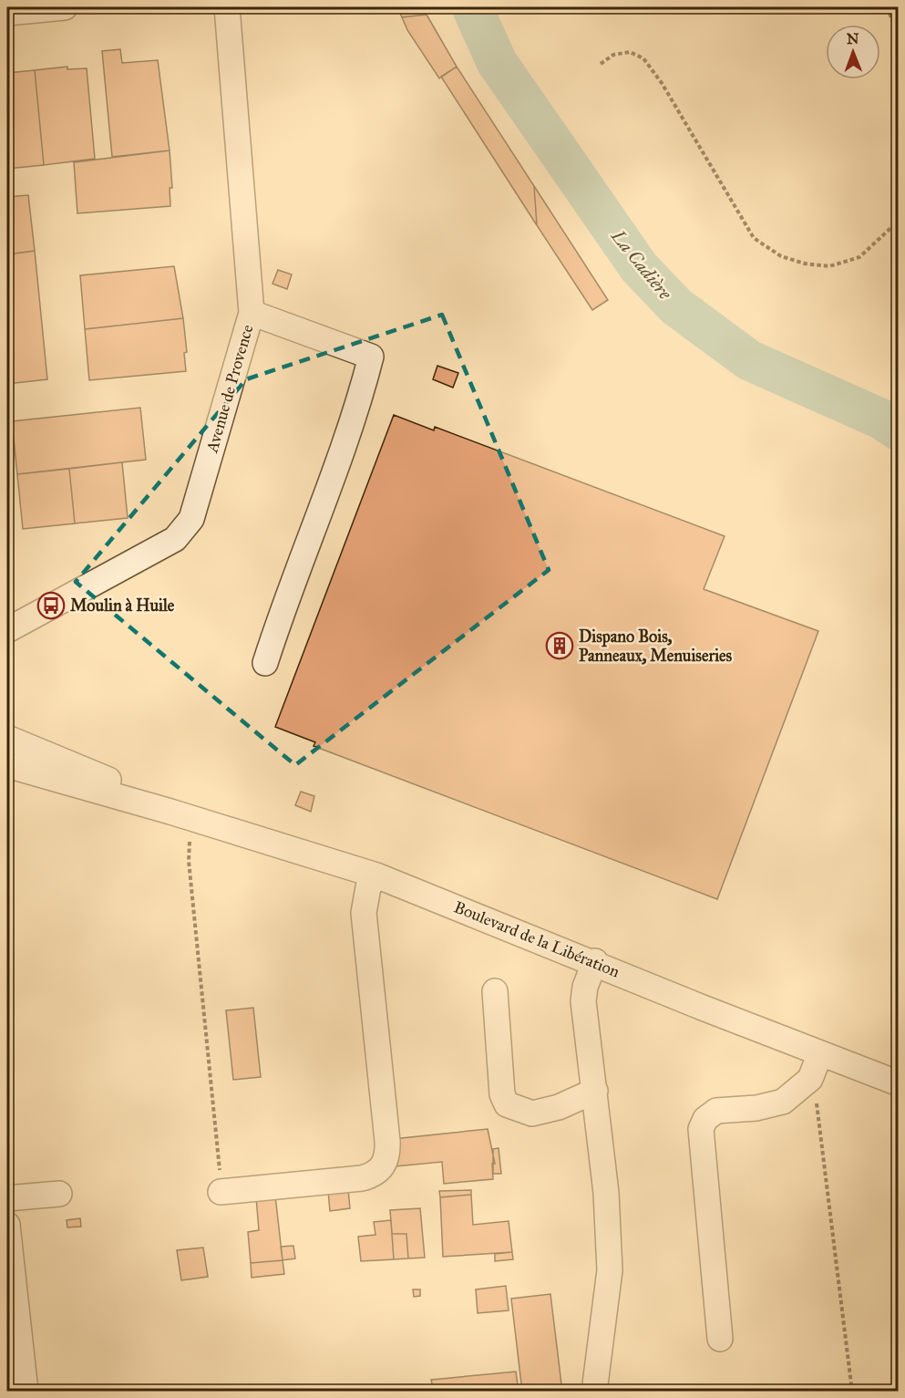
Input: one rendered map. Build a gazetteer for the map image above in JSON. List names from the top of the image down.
{
  "streets": {
    "street": ["Avenue de Provence", "Boulevard de la Libération"]
  },
  "water": ["La Cadière"],
  "places": {
    "bus stop": ["Moulin à Huile"],
    "building": ["Dispano Bois, Panneaux, Menuiseries"]
  },
  "north": "top"
}
